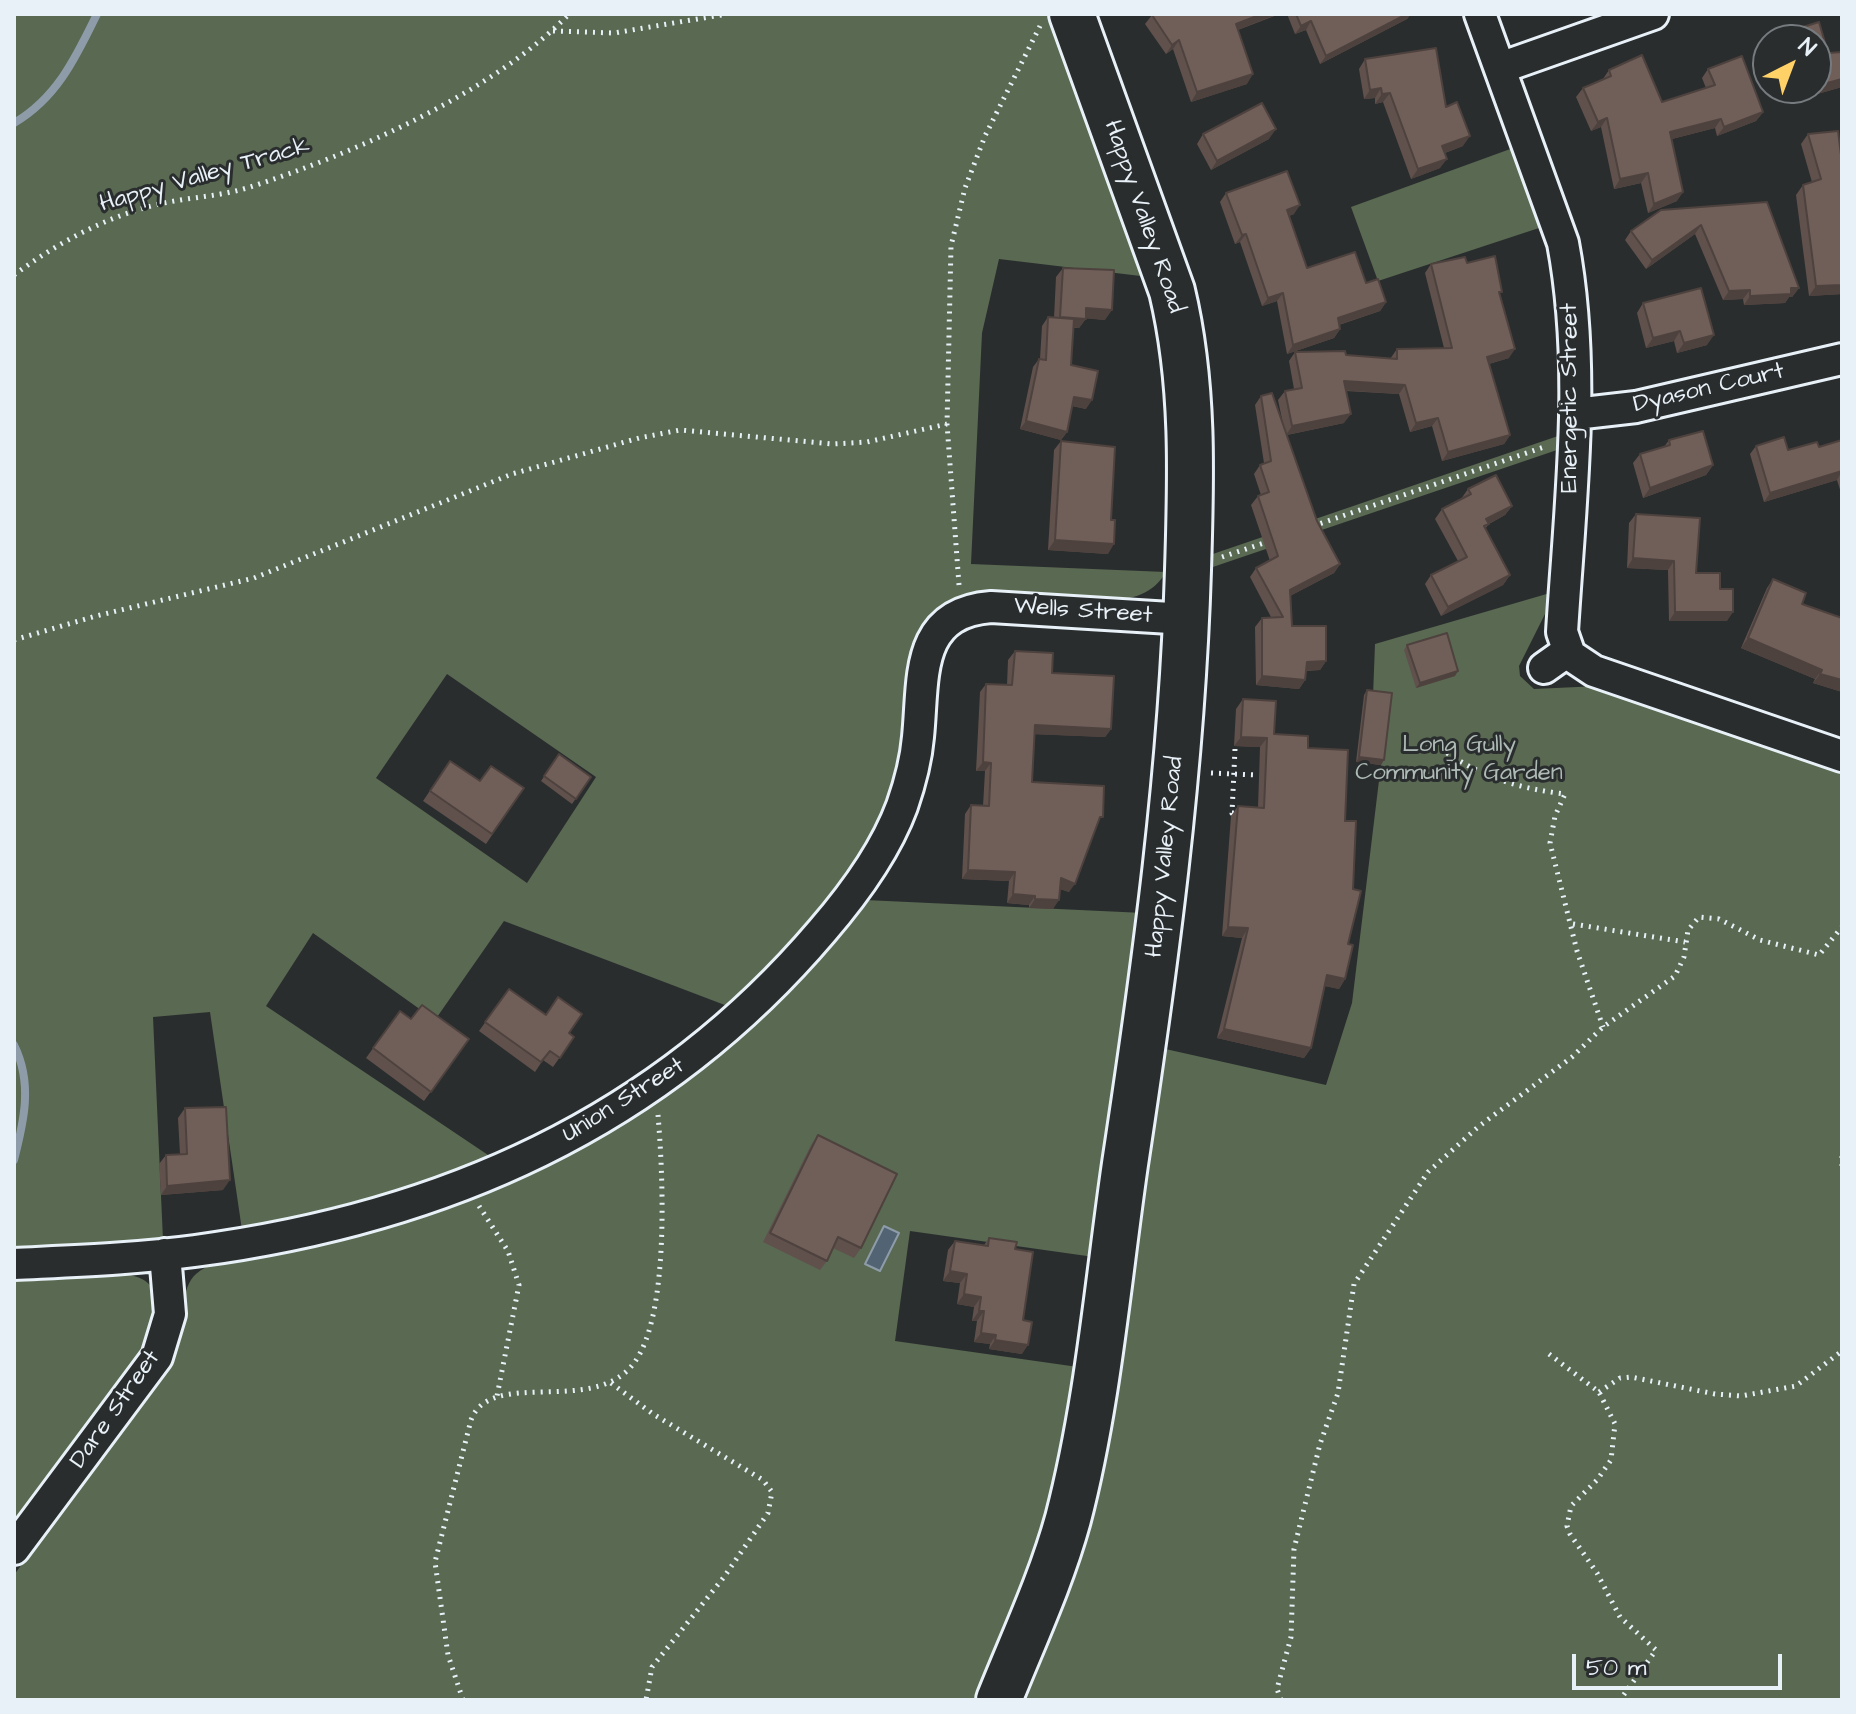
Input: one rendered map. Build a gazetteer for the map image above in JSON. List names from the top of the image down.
{
  "streets": {
    "street": [
      "Happy Valley Road",
      "Dyason Court",
      "Energetic Street",
      "Wells Street",
      "Union Street",
      "Dare Street"
    ],
    "path": ["Happy Valley Track"]
  },
  "crossings": [
    ["Happy Valley Road", "Wells Street"],
    ["Dyason Court", "Energetic Street"],
    ["Wells Street", "Union Street"],
    ["Union Street", "Dare Street"]
  ],
  "parks": ["Long Gully Community Garden"],
  "scale_bar": "50 m",
  "north": "top right"
}
